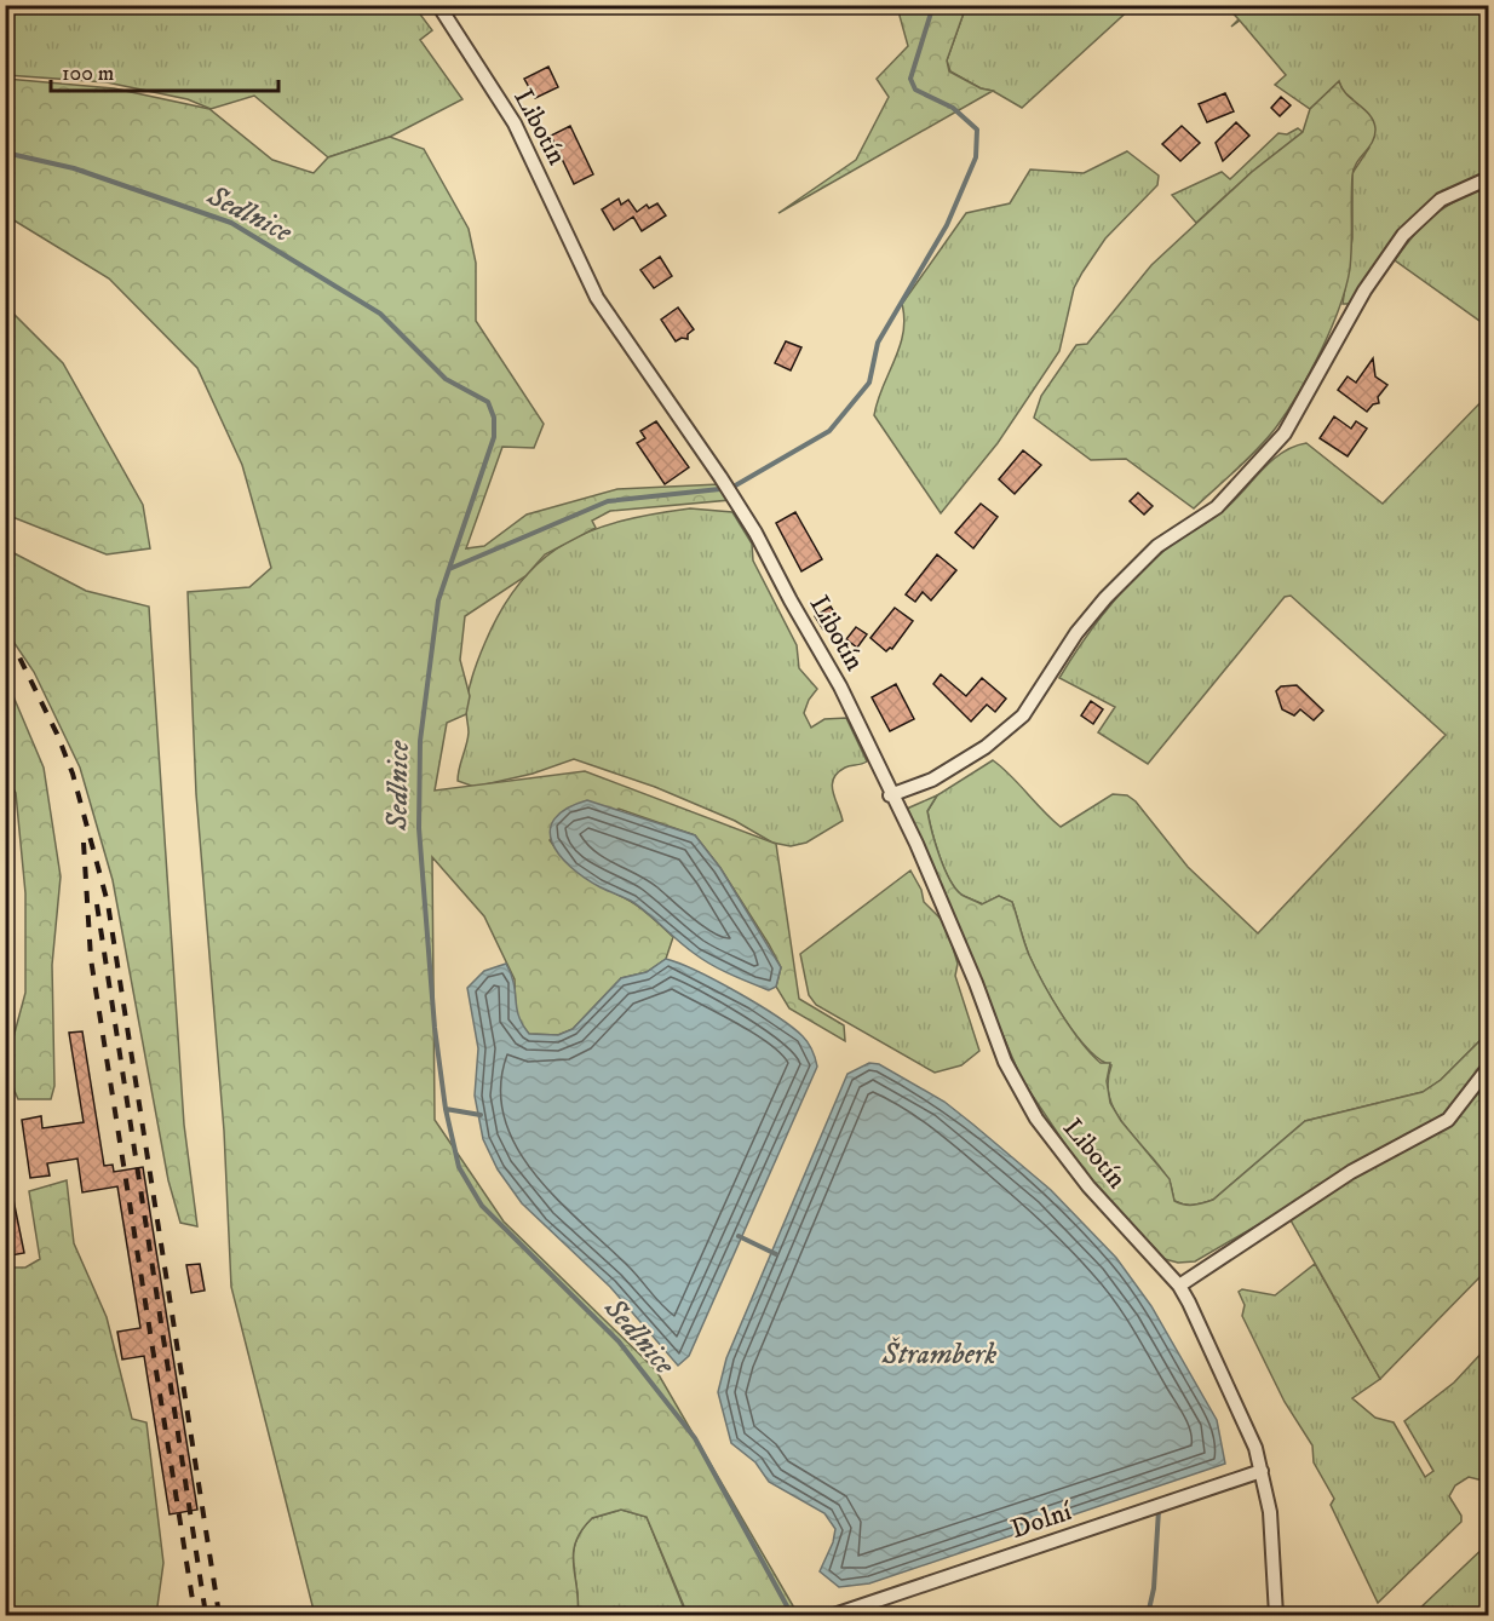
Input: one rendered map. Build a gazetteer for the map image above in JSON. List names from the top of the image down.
{
  "streets": {
    "street": ["Libotín", "Dolní"]
  },
  "crossings": [
    ["Libotín", "Dolní"]
  ],
  "water": ["Sedlnice", "Štramberk"],
  "scale_bar": "100 m"
}
